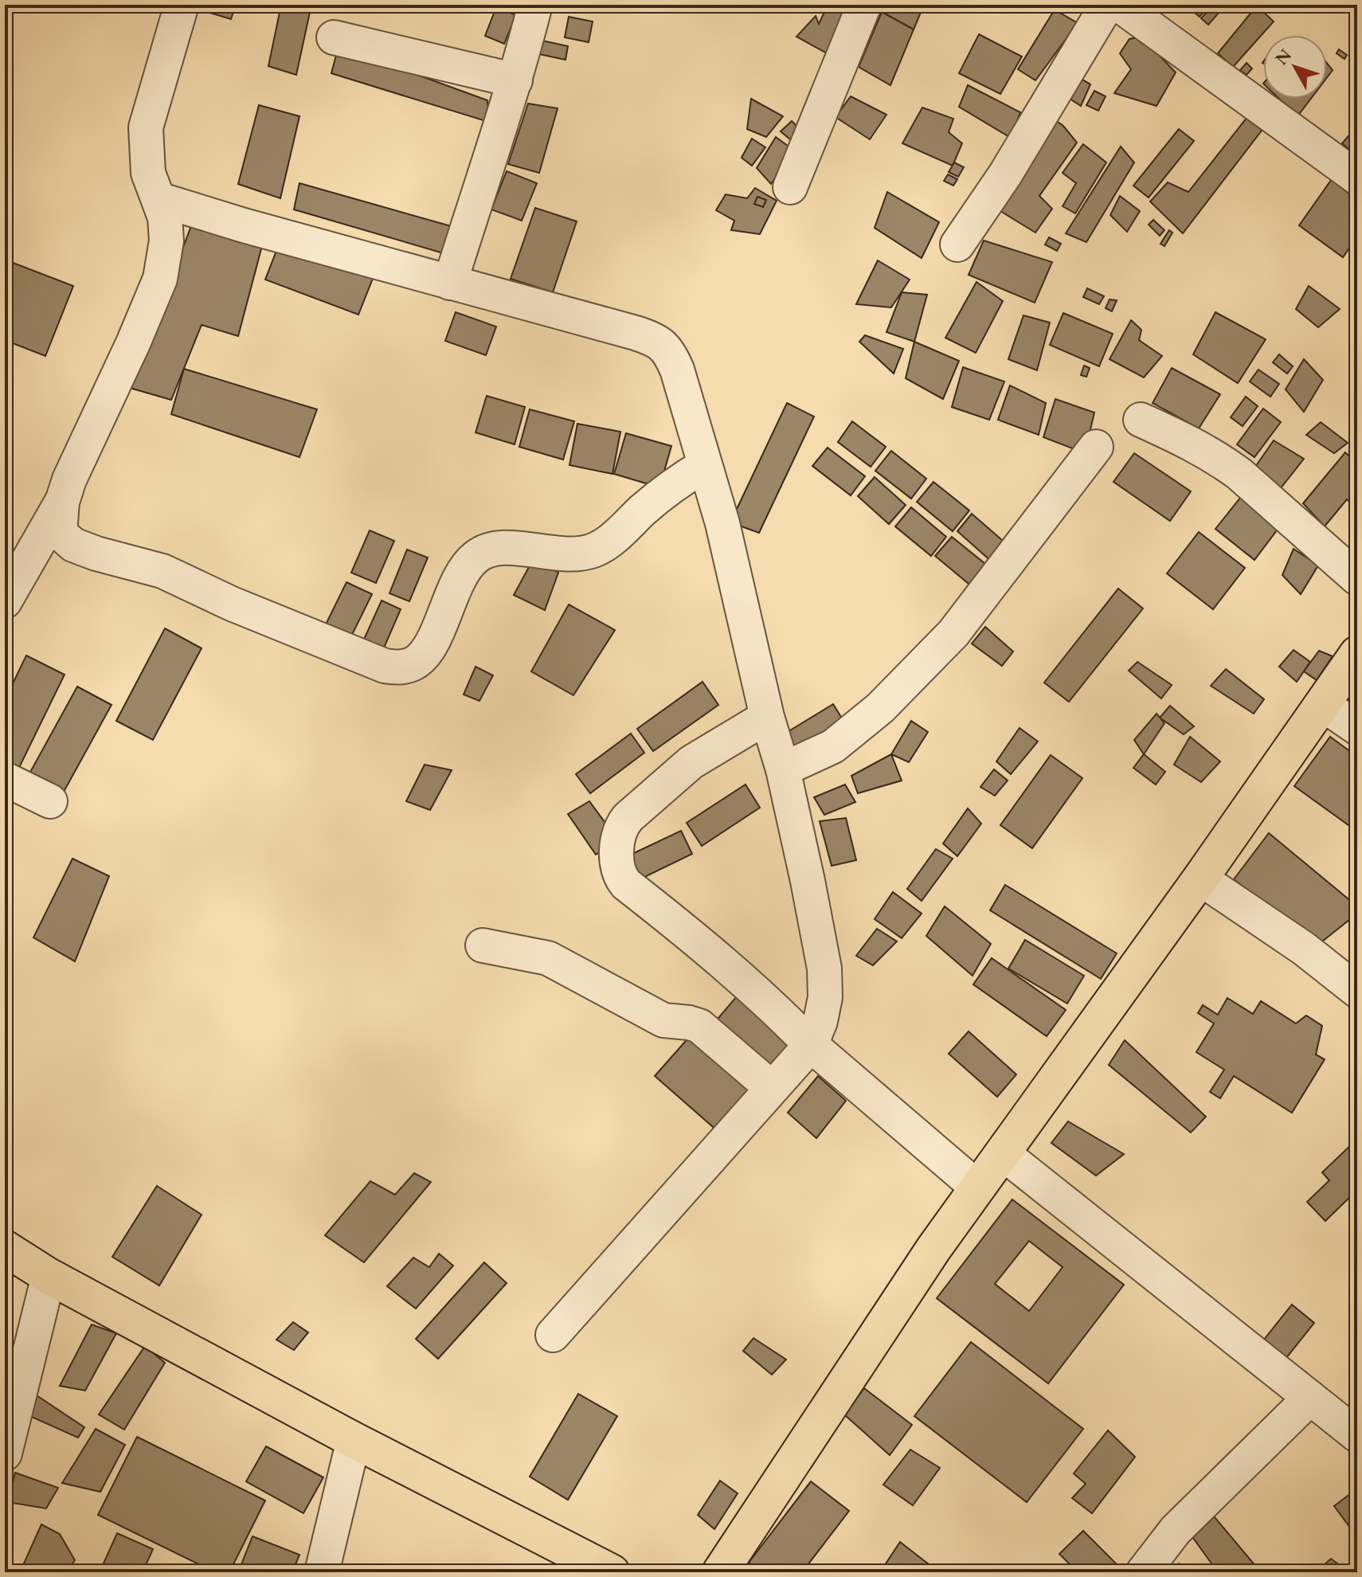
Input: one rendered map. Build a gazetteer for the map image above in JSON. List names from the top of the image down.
{
  "north": "top left"
}
